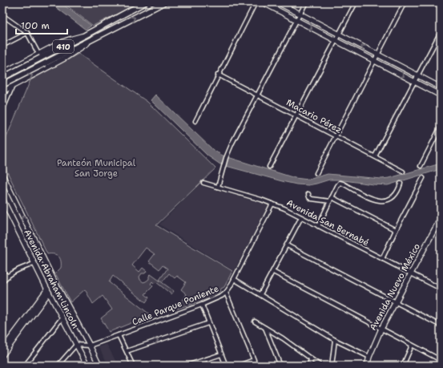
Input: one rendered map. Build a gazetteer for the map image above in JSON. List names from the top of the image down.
{
  "streets": {
    "main road": ["410"],
    "street": [
      "Macario Pérez",
      "Avenida San Bernabé",
      "Avenida Abraham Lincoln",
      "Avenida Nuevo México",
      "Calle Parque Poniente"
    ]
  },
  "crossings": [
    ["Avenida San Bernabé", "Avenida Nuevo México"],
    ["Avenida San Bernabé", "Calle Parque Poniente"]
  ],
  "parks": ["Panteón Municipal San Jorge"],
  "scale_bar": "100 m"
}
